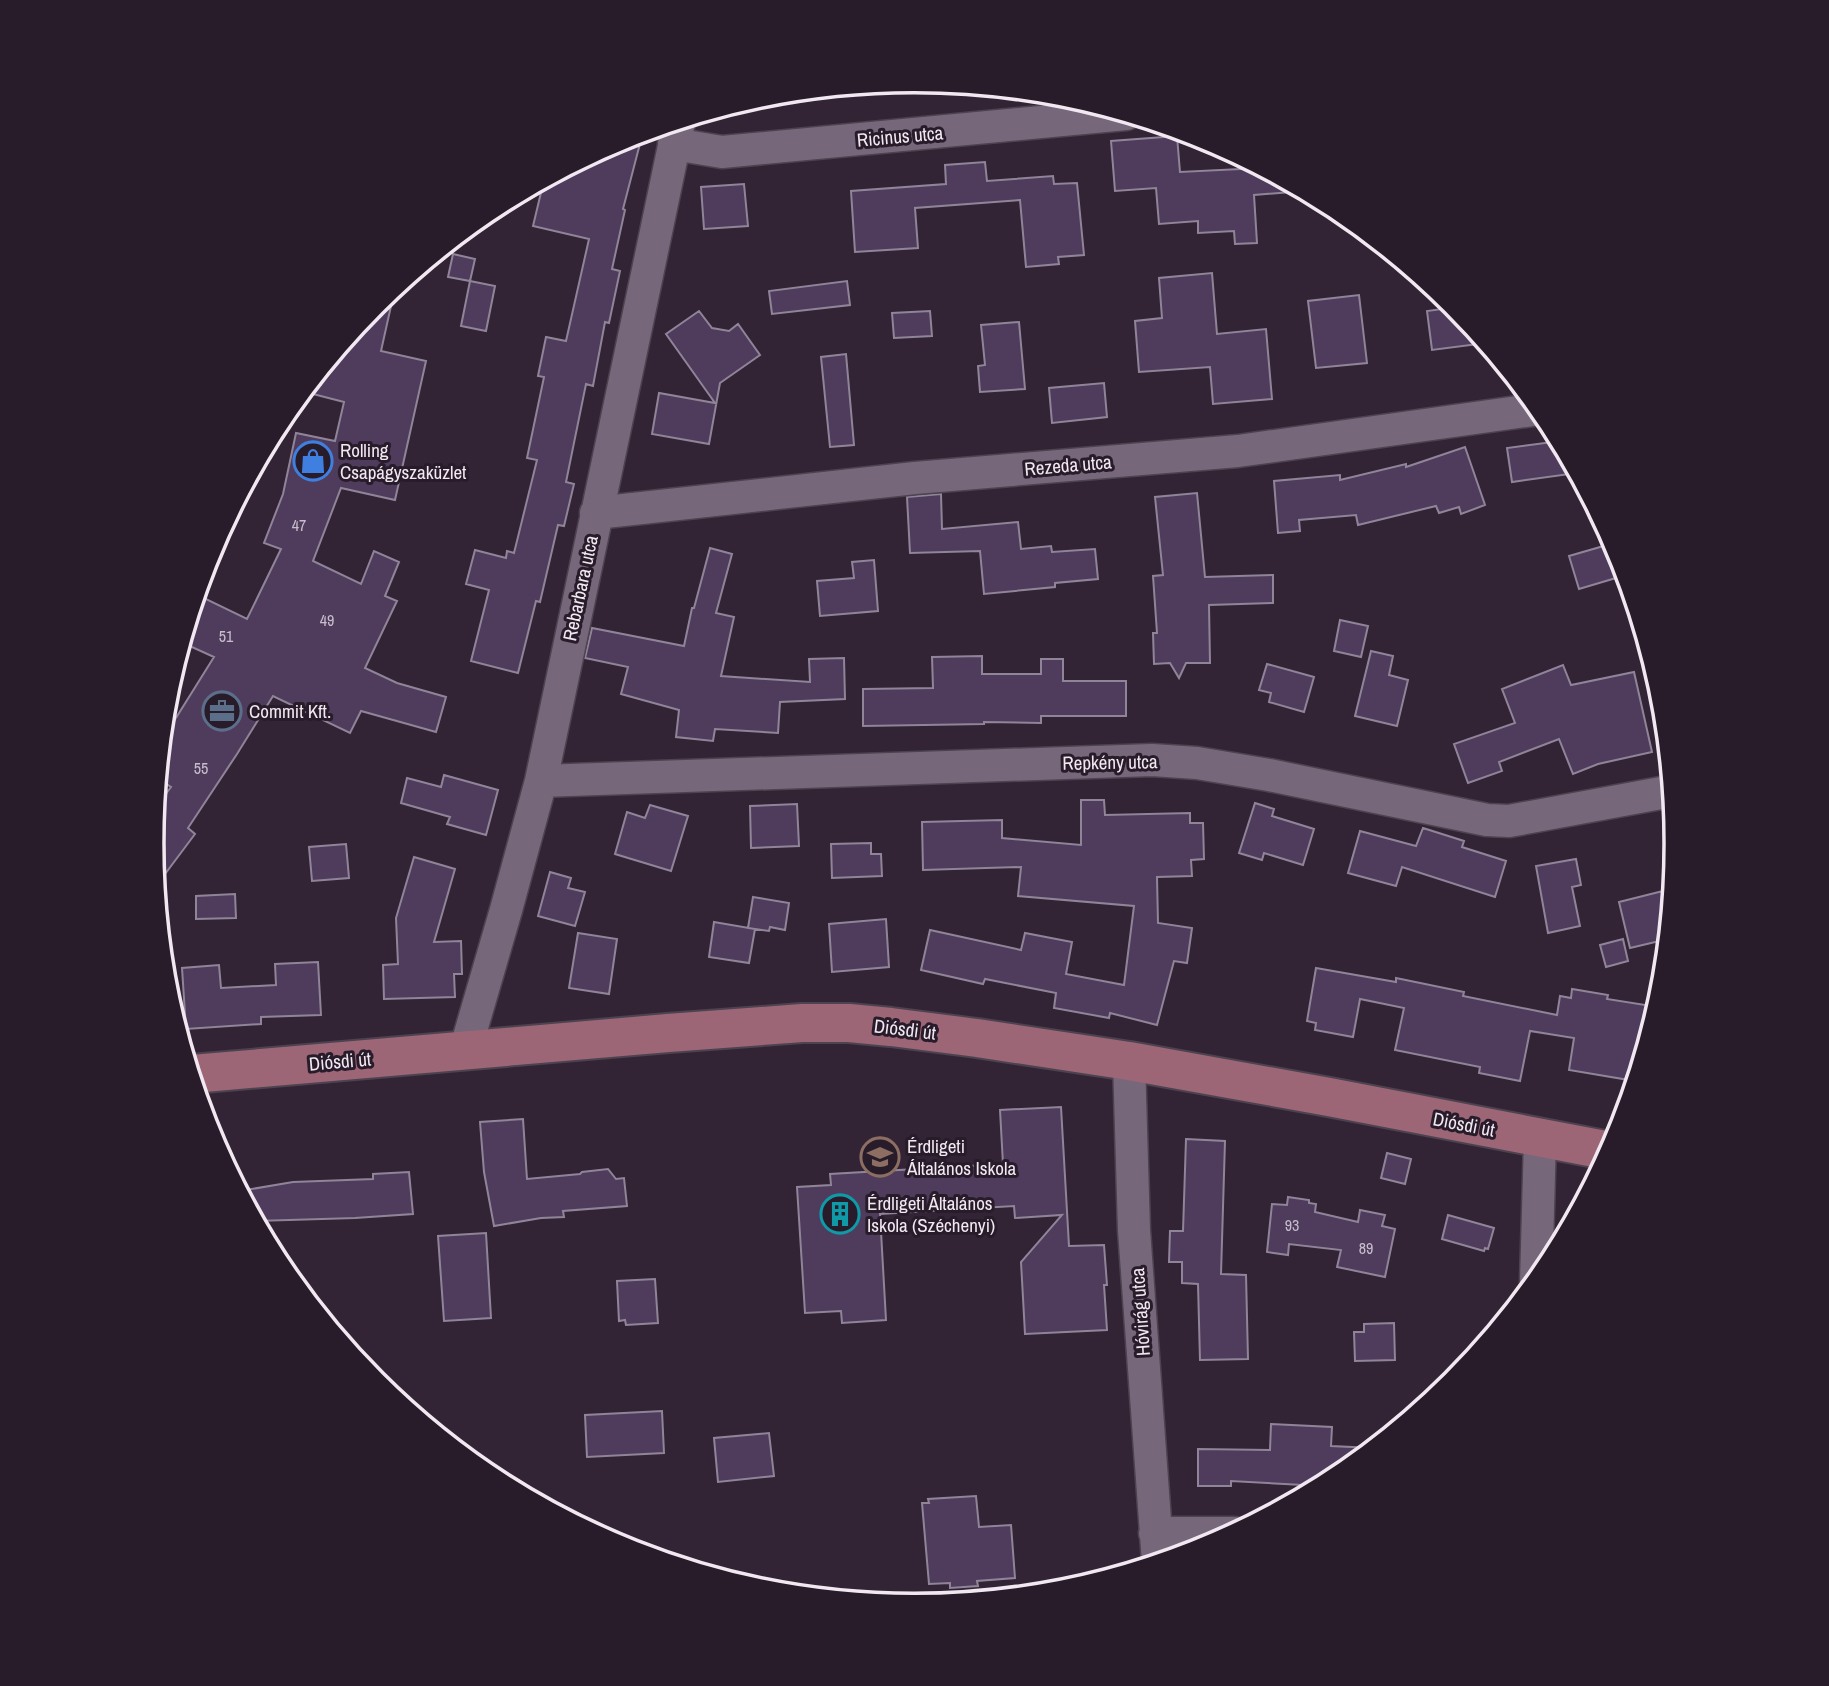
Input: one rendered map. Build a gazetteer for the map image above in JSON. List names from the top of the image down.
{
  "streets": {
    "main road": ["Diósdi út"],
    "street": [
      "Ricinus utca",
      "Rezeda utca",
      "Rebarbara utca",
      "Repkény utca",
      "Hóvirág utca"
    ]
  },
  "crossings": [
    ["Ricinus utca", "Rebarbara utca"],
    ["Rezeda utca", "Rebarbara utca"],
    ["Rebarbara utca", "Repkény utca"],
    ["Rebarbara utca", "Diósdi út"],
    ["Diósdi út", "Hóvirág utca"]
  ],
  "places": {
    "shop": ["Rolling Csapágyszaküzlet"],
    "office": ["Commit Kft."],
    "school or university": ["Érdligeti Általános Iskola"],
    "building": ["Érdligeti Általános Iskola (Széchenyi)"]
  },
  "house_numbers": [
    "47",
    "49",
    "51",
    "55",
    "93",
    "89"
  ]
}
